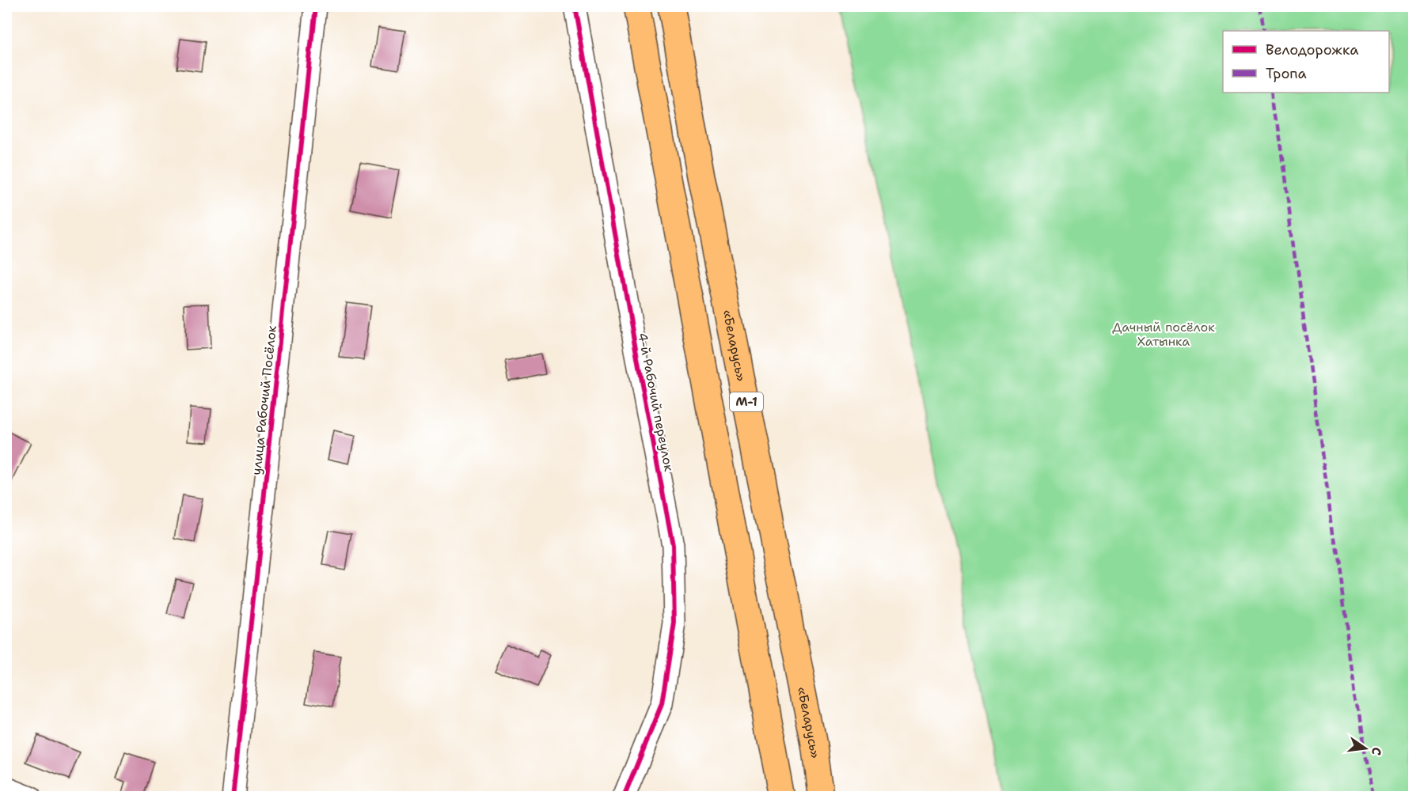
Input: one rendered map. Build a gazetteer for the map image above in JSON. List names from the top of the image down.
{
  "streets": {
    "highway": ["«Беларусь»", "М-1"],
    "street": ["улица Рабочий Посёлок", "4-й Рабочий переулок"]
  },
  "parks": ["Дачный посёлок Хатынка"],
  "legend": ["Велодорожка", "Тропа"],
  "north": "right"
}
